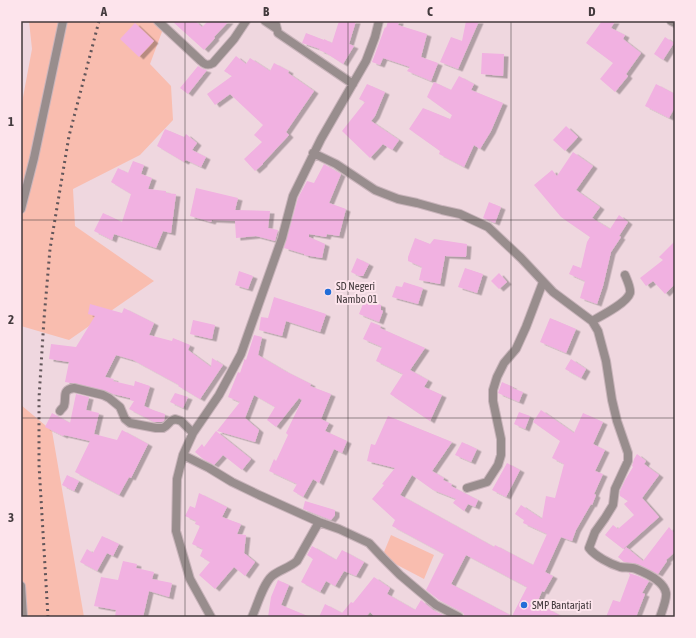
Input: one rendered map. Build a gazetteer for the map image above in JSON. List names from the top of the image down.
{
  "places": ["SD Negeri Nambo 01", "SMP Bantarjati"],
  "grid": {
    "columns": [
      "A",
      "B",
      "C",
      "D"
    ],
    "rows": ["1", "2", "3"]
  }
}
